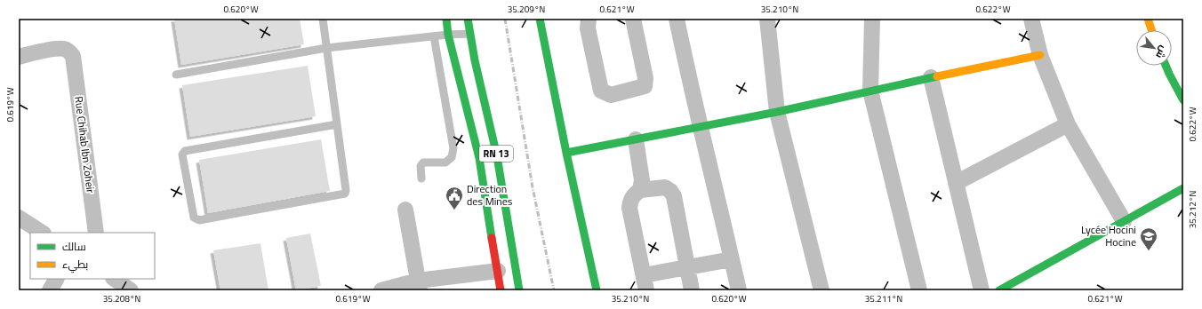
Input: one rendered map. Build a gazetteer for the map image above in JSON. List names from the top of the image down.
{
  "streets": {
    "street": ["Rue Chihab Ibn Zoheir", "RN 13"]
  },
  "places": {
    "public building": ["Direction des Mines"],
    "school or university": ["Lycée Hocini Hocine"]
  },
  "legend": ["سالك", "بطيء"],
  "north": "bottom right",
  "coordinates": [
    "0.620°W",
    "35.209°N",
    "0.621°W",
    "35.210°N",
    "0.622°W",
    "0.619°W",
    "35.212°N",
    "35.208°N",
    "35.211°N"
  ]
}
